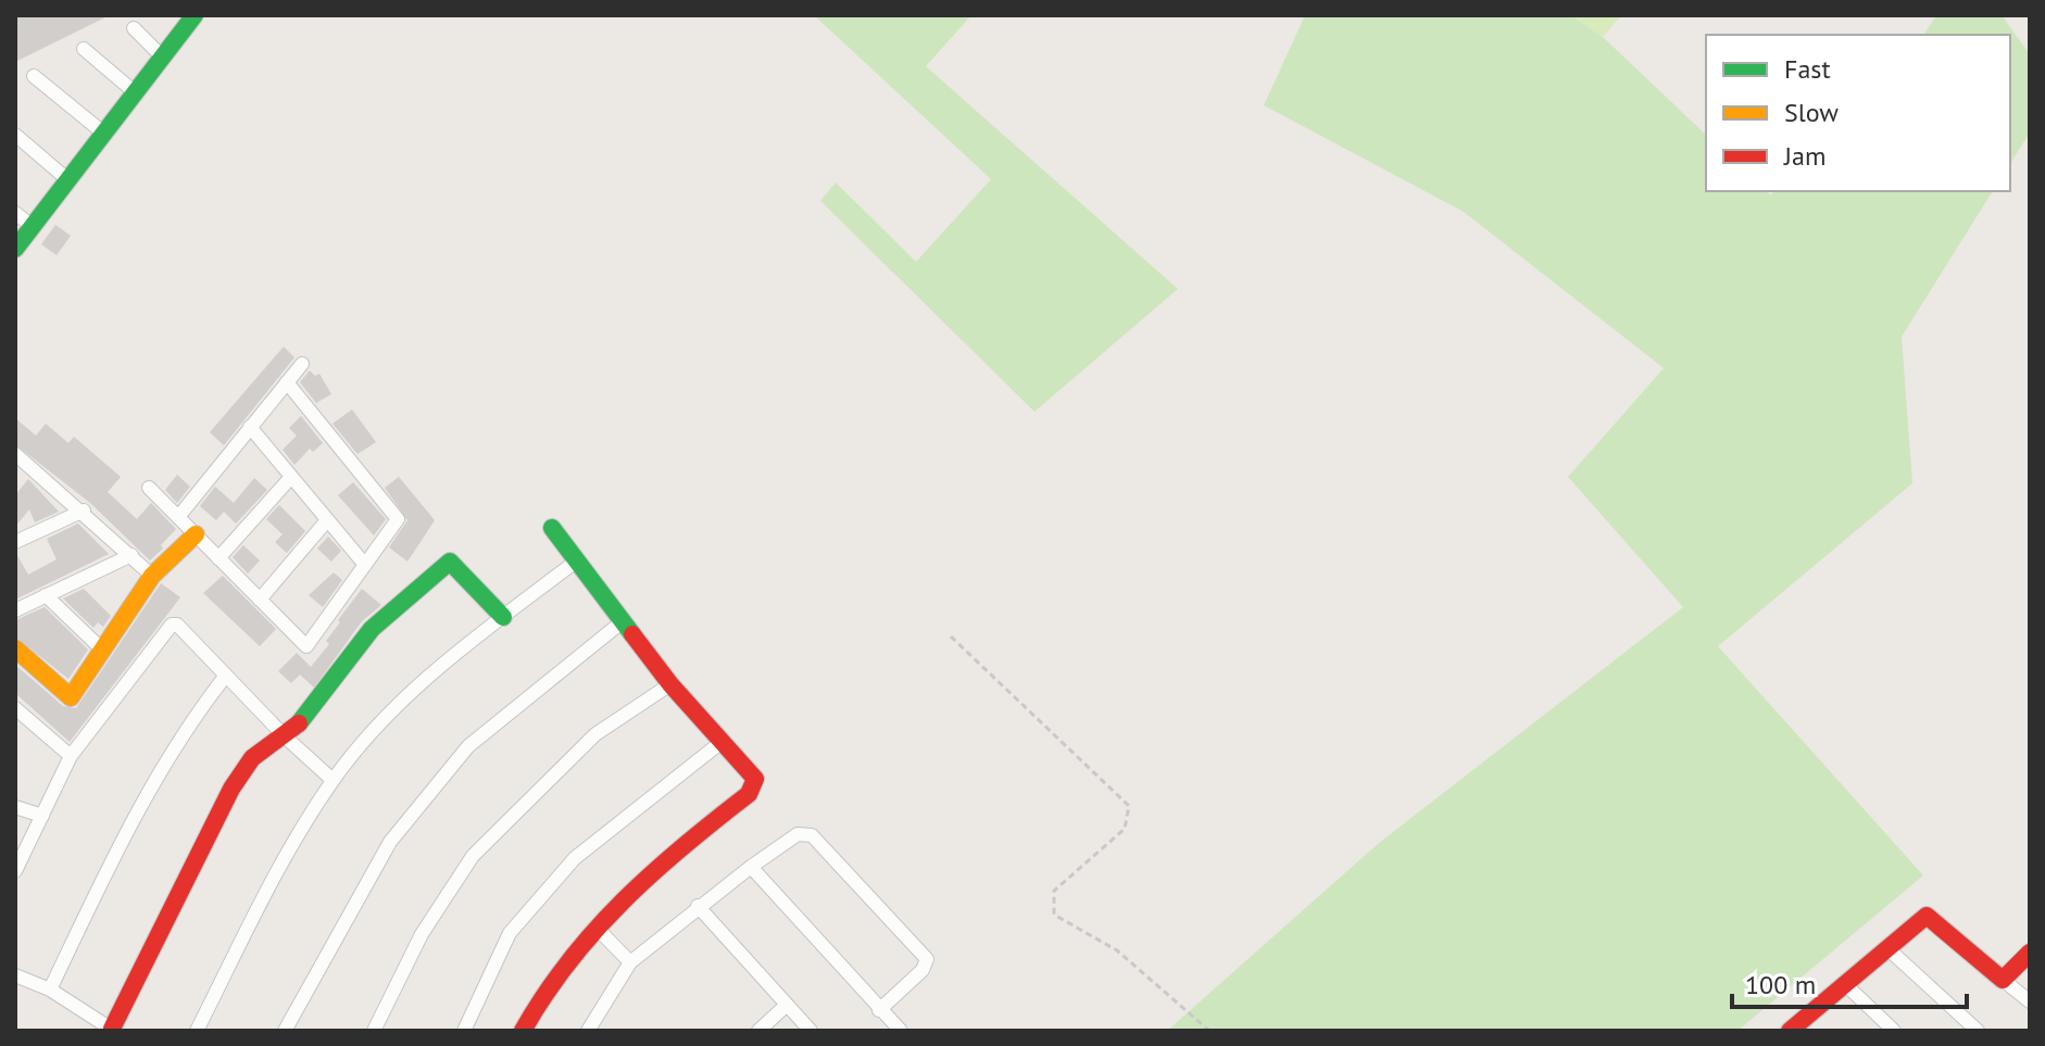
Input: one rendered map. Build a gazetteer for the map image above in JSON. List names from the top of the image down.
{
  "legend": ["Fast", "Slow", "Jam"],
  "scale_bar": "100 m"
}
